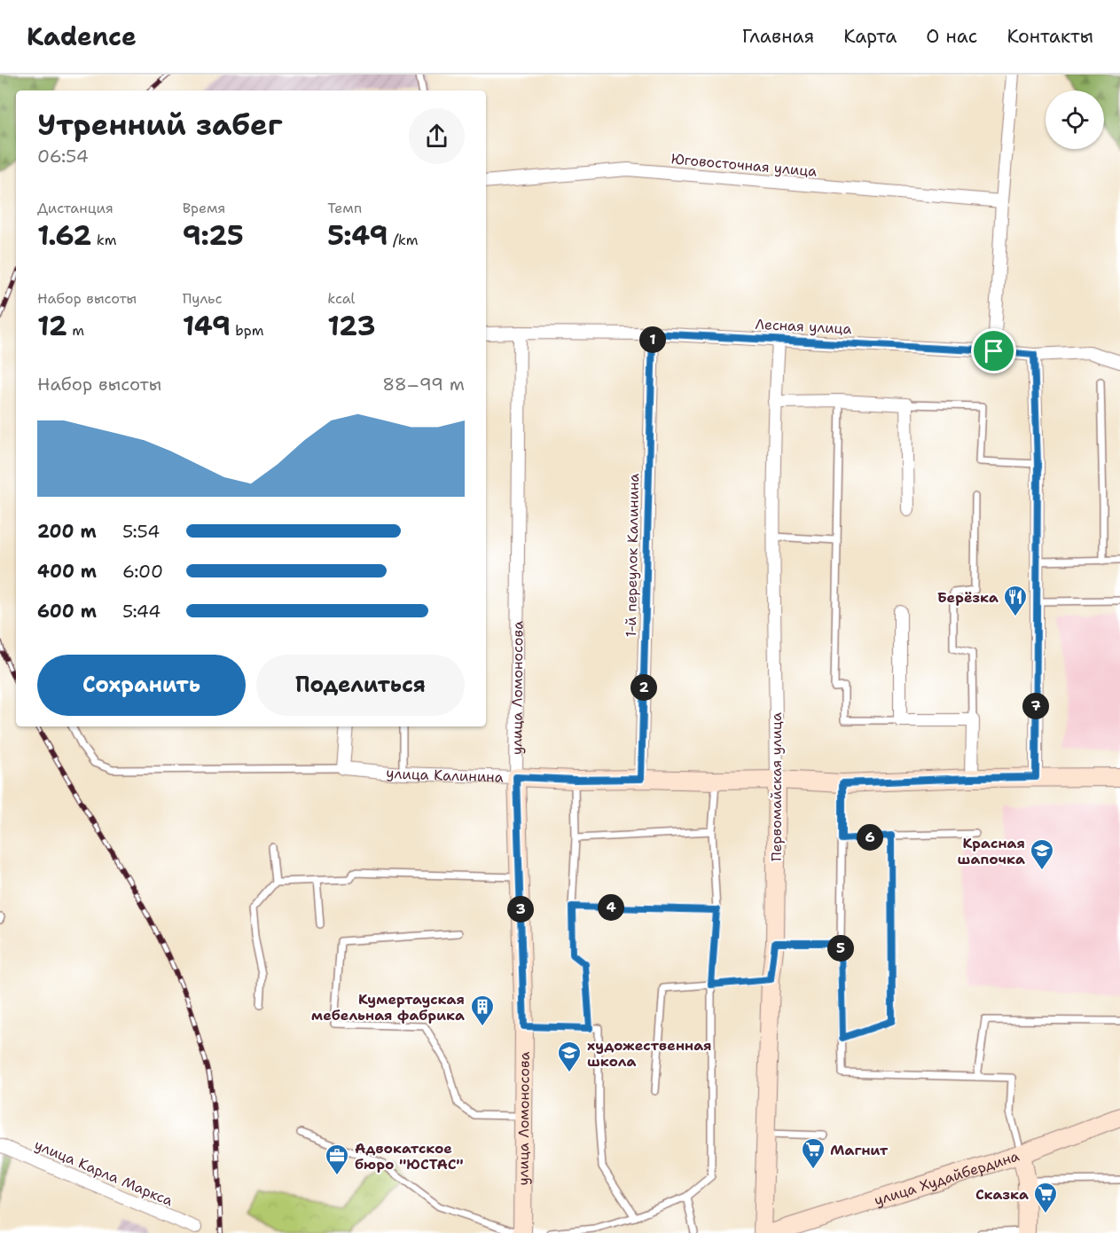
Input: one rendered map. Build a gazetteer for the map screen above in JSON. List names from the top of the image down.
{
  "streets": {
    "street": [
      "Юговосточная улица",
      "Лесная улица",
      "1-й переулок Калинина",
      "улица Ломоносова",
      "улица Калинина",
      "Первомайская улица",
      "улица Карла Маркса",
      "улица Худайбердина"
    ]
  },
  "crossings": [
    ["Лесная улица", "1-й переулок Калинина"],
    ["Лесная улица", "улица Ломоносова"],
    ["Лесная улица", "Первомайская улица"],
    ["1-й переулок Калинина", "улица Калинина"],
    ["улица Ломоносова", "улица Калинина"],
    ["улица Калинина", "Первомайская улица"]
  ],
  "places": {
    "restaurant": ["Берёзка"],
    "school or university": ["Красная шапочка", "художественная школа"],
    "building": ["Кумертауская мебельная фабрика"],
    "supermarket": ["Магнит", "Сказка"],
    "office": ["Адвокатское бюро \"ЮСТАС\""]
  },
  "page": {
    "header": "Kadence",
    "nav": [
      "Главная",
      "Карта",
      "О нас",
      "Контакты"
    ],
    "heading": ["Утренний забег", "06:54"],
    "stats": [
      ["Дистанция", "1.62 km"],
      ["Время", "9:25"],
      ["Темп", "5:49 /km"],
      ["Набор высоты", "12 m"],
      ["Пульс", "149 bpm"],
      ["kcal", "123"]
    ],
    "pins": [
      "1",
      "2",
      "7",
      "6",
      "4",
      "3",
      "5"
    ],
    "chart": ["Набор высоты", "88–99 m"],
    "list": [
      {
        "name": "200 m",
        "note": "5:54"
      },
      {
        "name": "400 m",
        "note": "6:00"
      },
      {
        "name": "600 m",
        "note": "5:44"
      }
    ],
    "buttons": ["Сохранить", "Поделиться"]
  }
}
